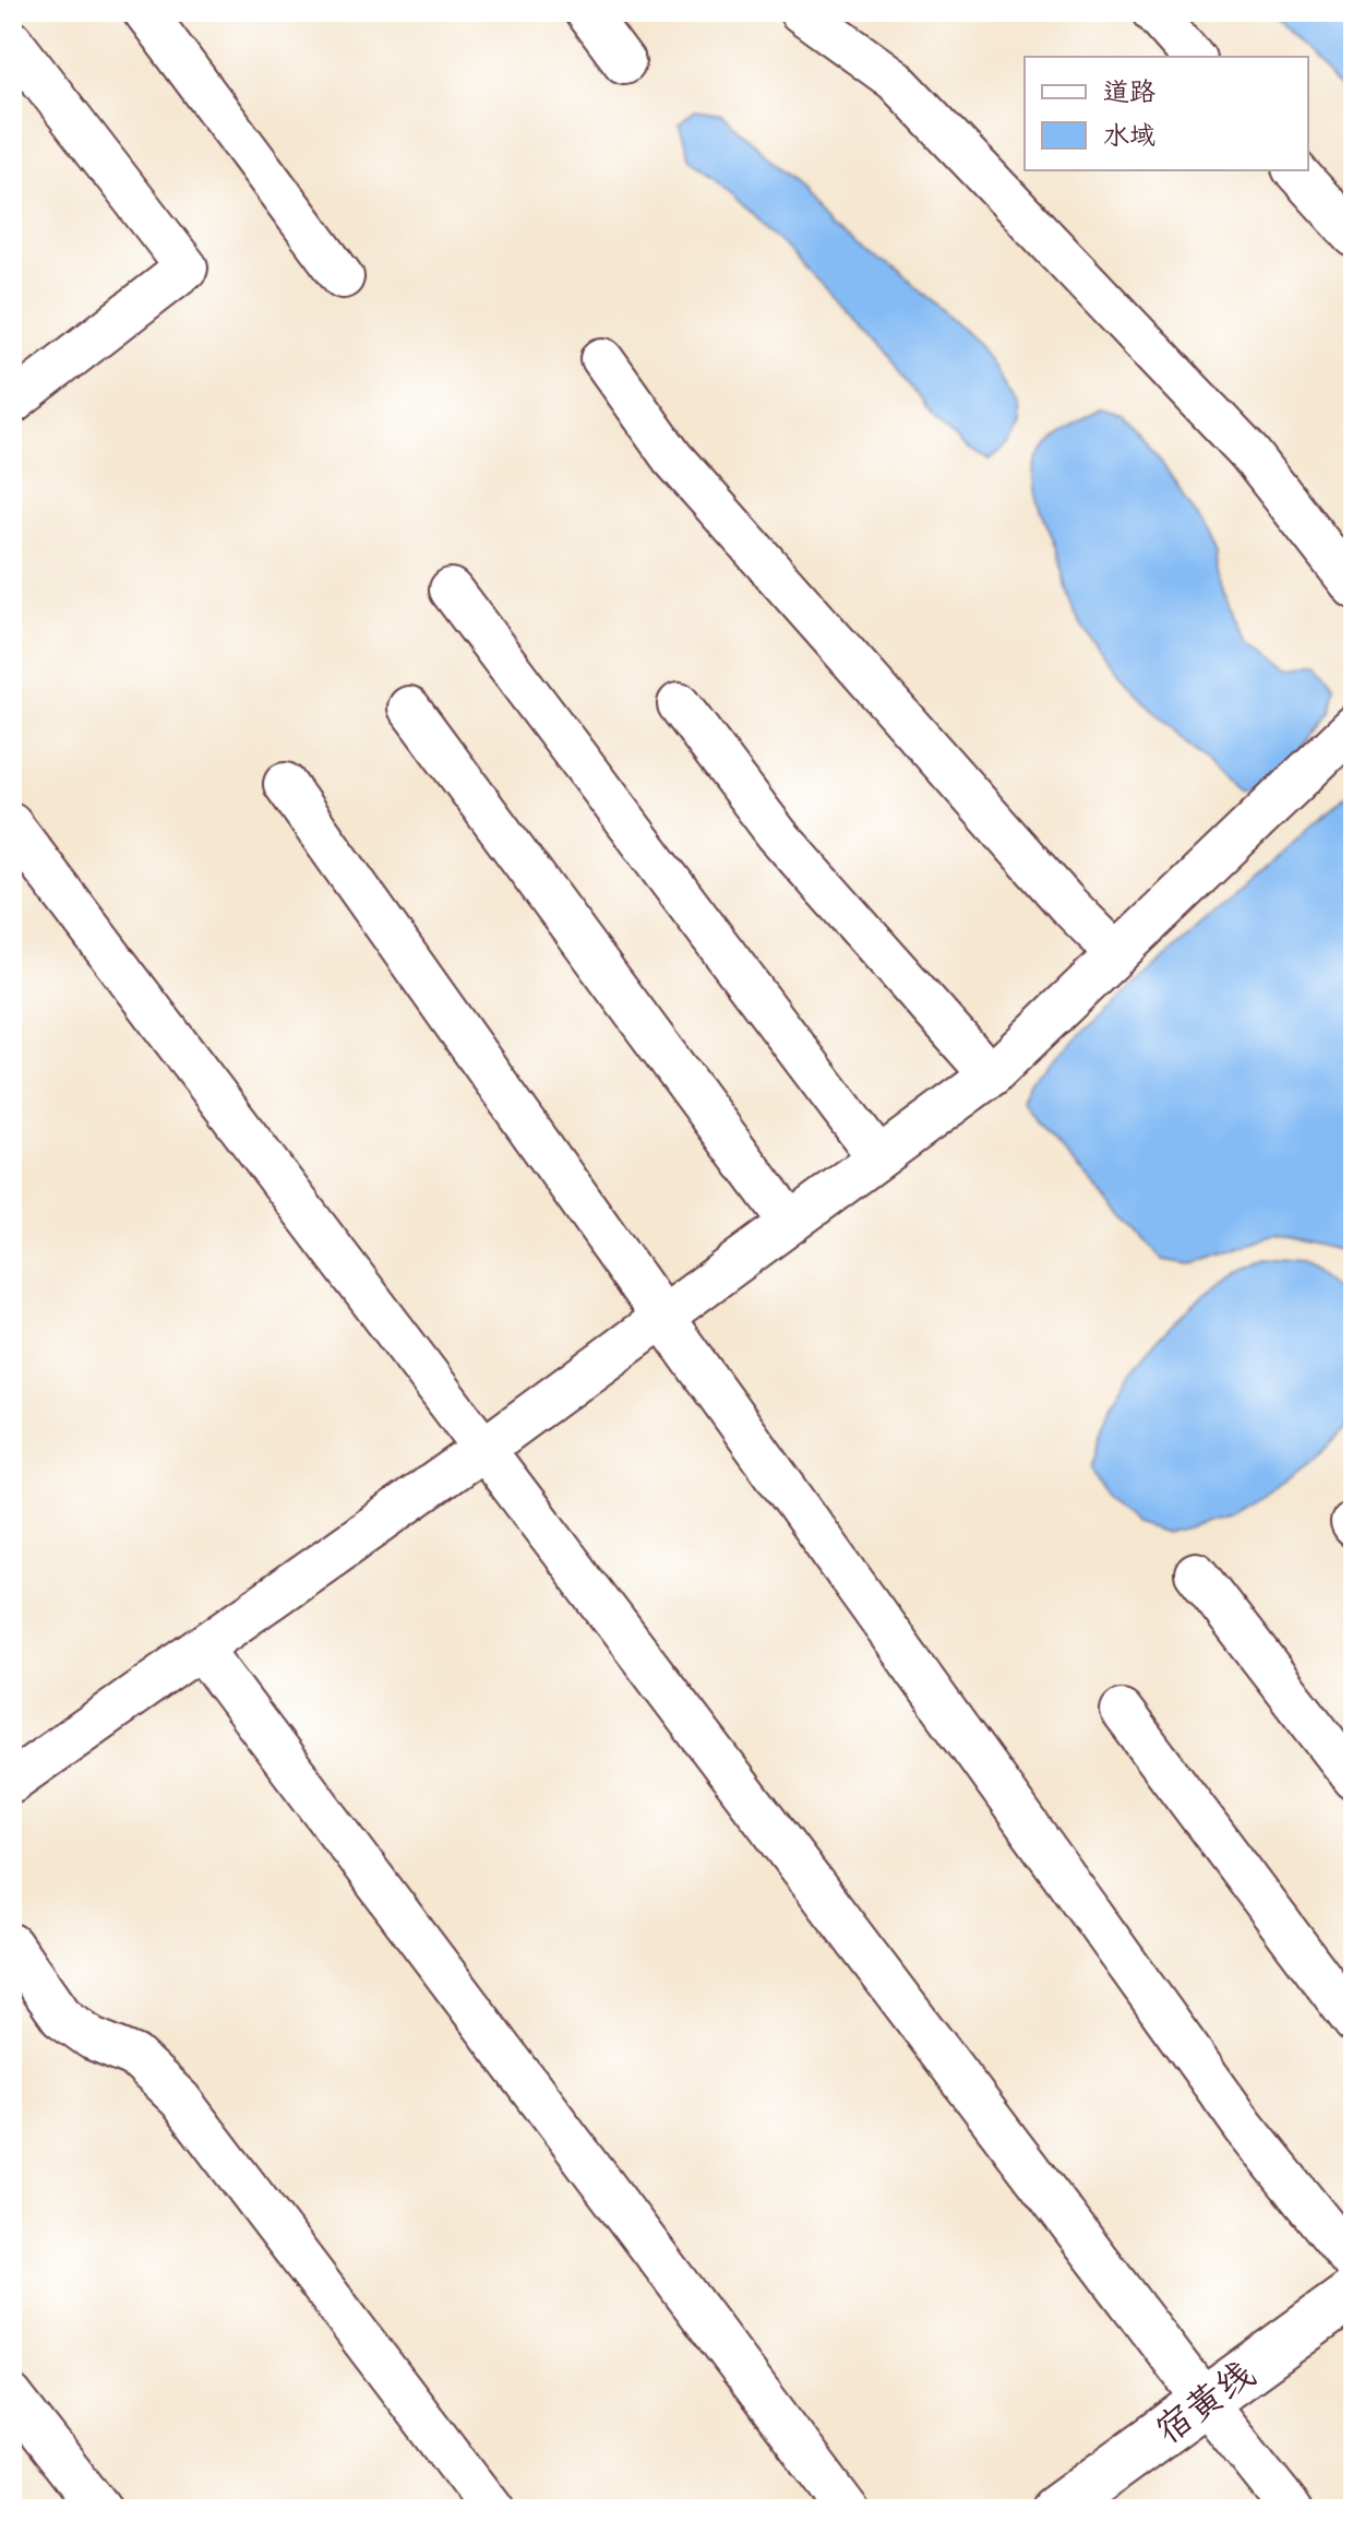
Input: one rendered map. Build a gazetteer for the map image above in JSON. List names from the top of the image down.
{
  "streets": {
    "main road": ["宿黄线"]
  },
  "legend": ["道路", "水域"]
}
